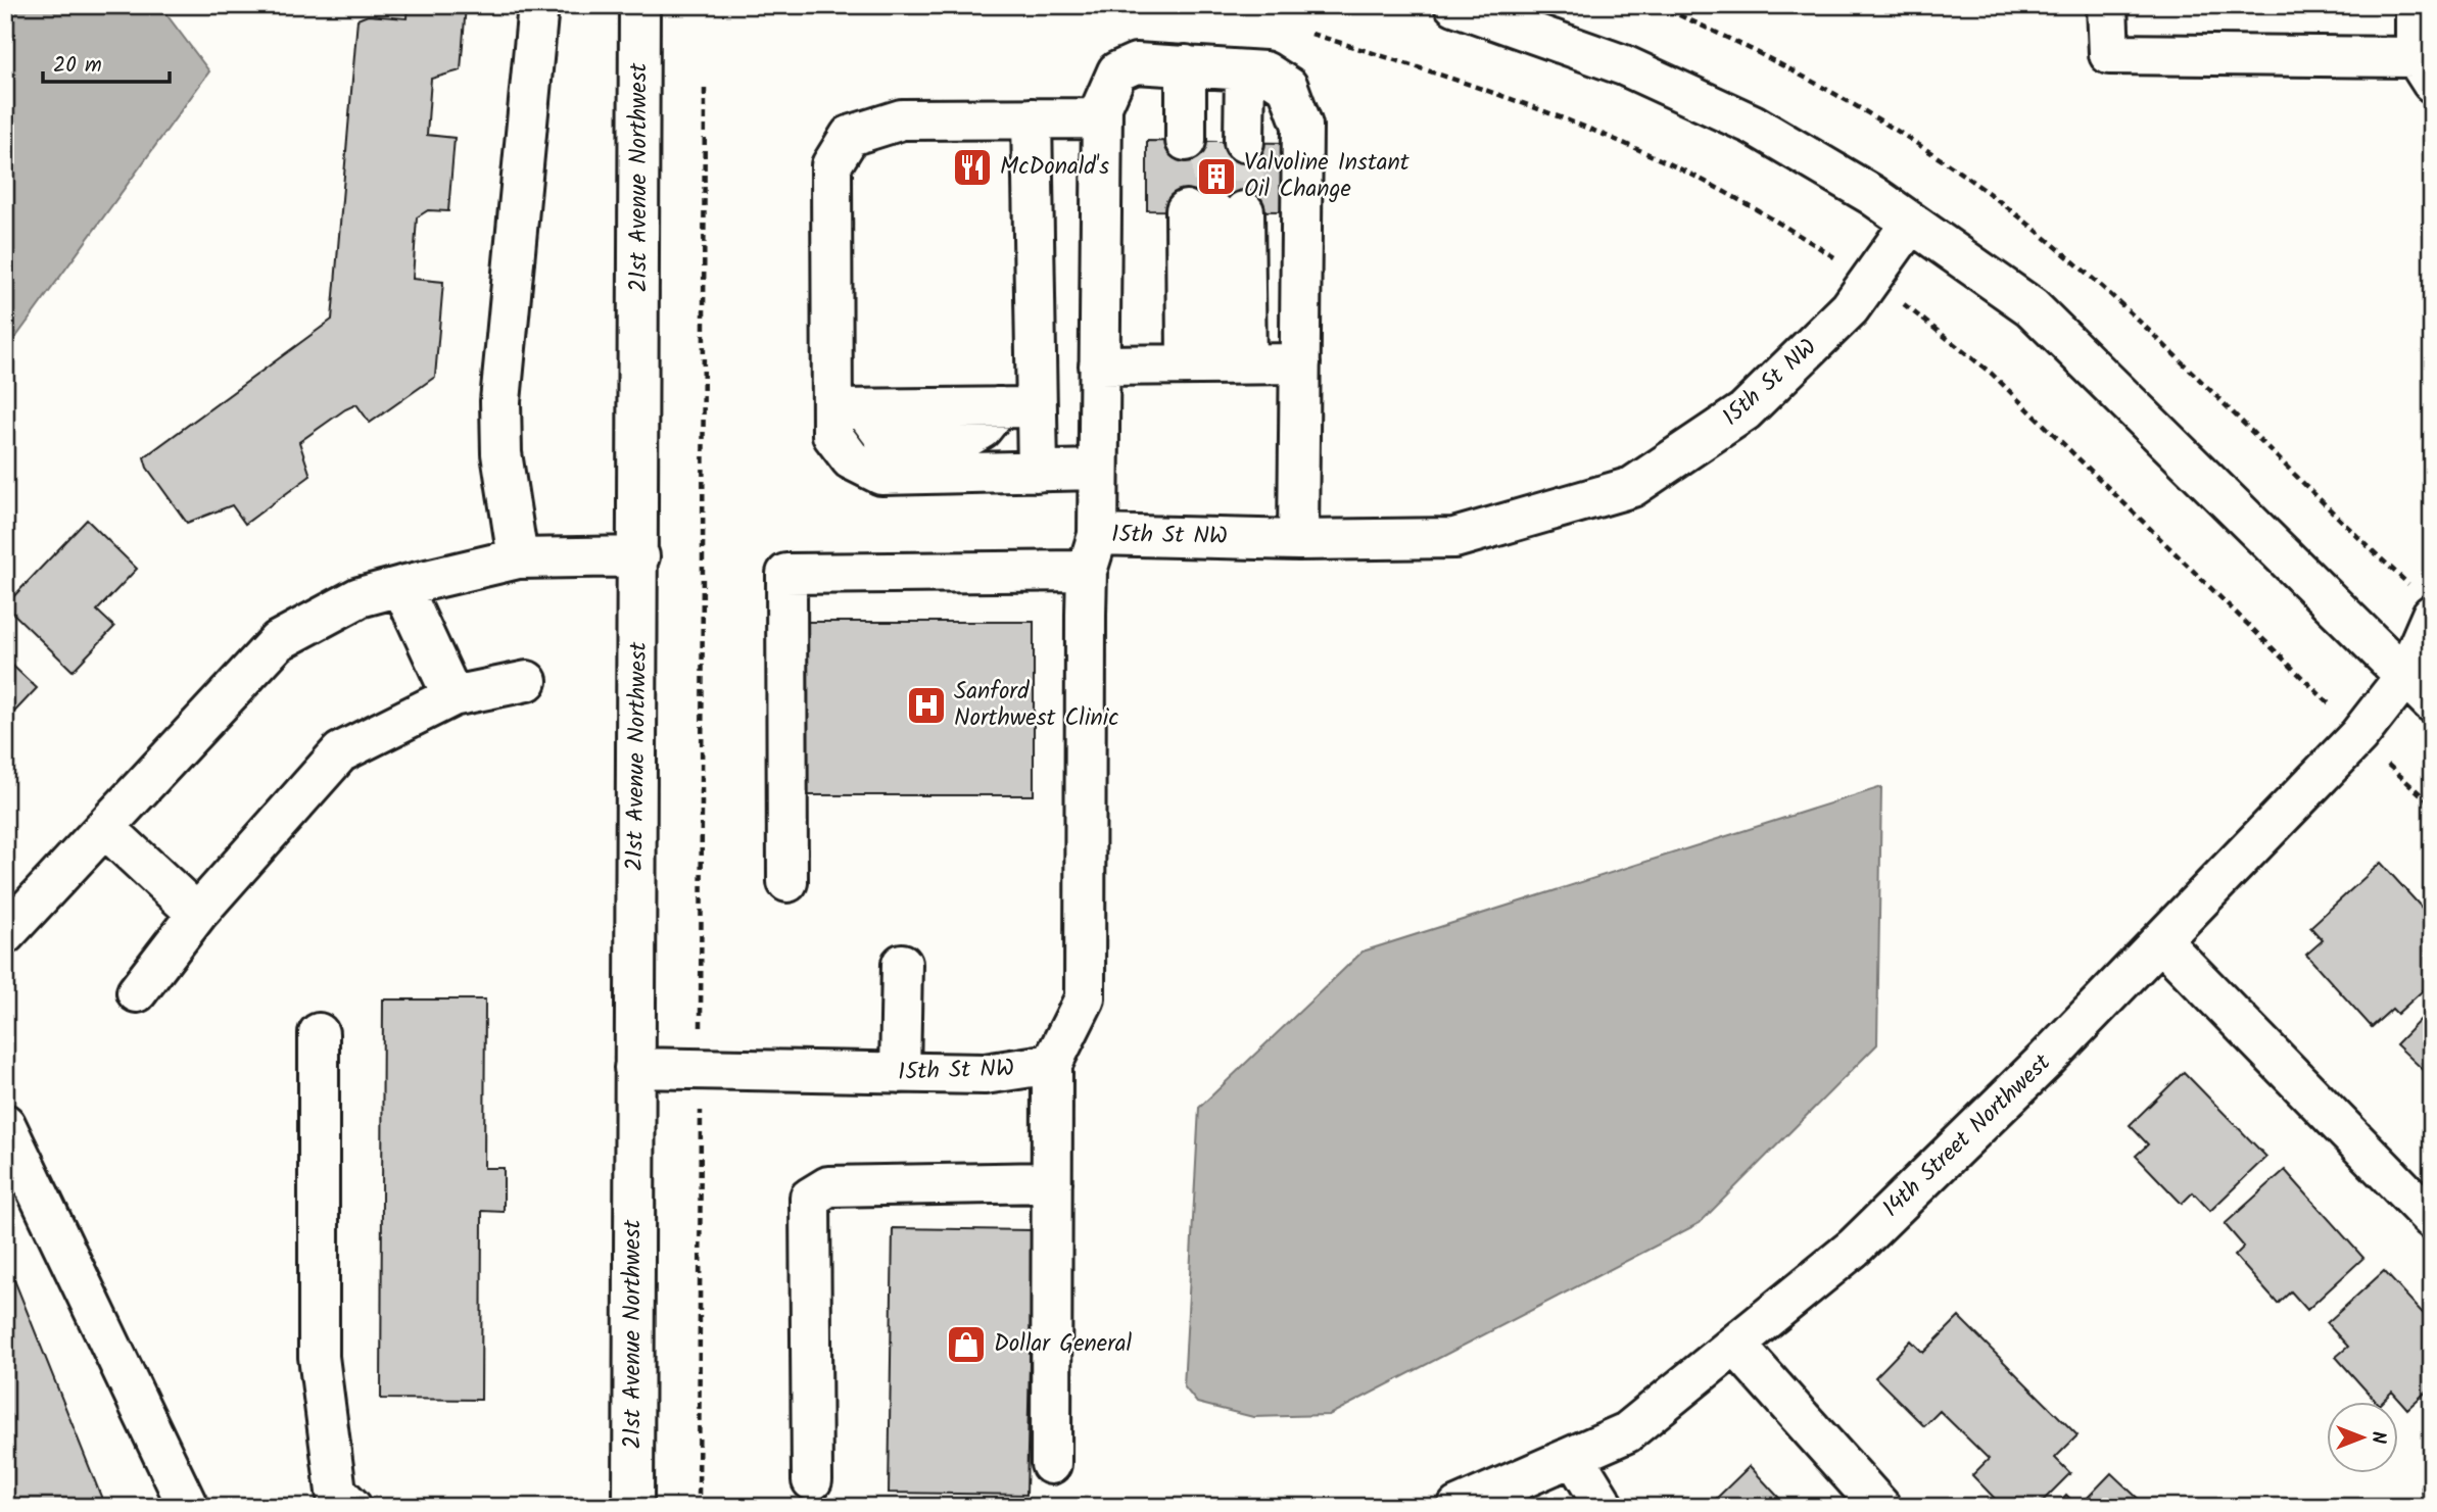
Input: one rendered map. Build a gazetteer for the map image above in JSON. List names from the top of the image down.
{
  "streets": {
    "street": ["21st Avenue Northwest", "15th St NW", "14th Street Northwest"]
  },
  "crossings": [
    ["21st Avenue Northwest", "15th St NW"]
  ],
  "places": {
    "restaurant": ["McDonald's"],
    "building": ["Valvoline Instant Oil Change"],
    "hospital": ["Sanford Northwest Clinic"],
    "shop": ["Dollar General"]
  },
  "scale_bar": "20 m",
  "north": "right"
}
